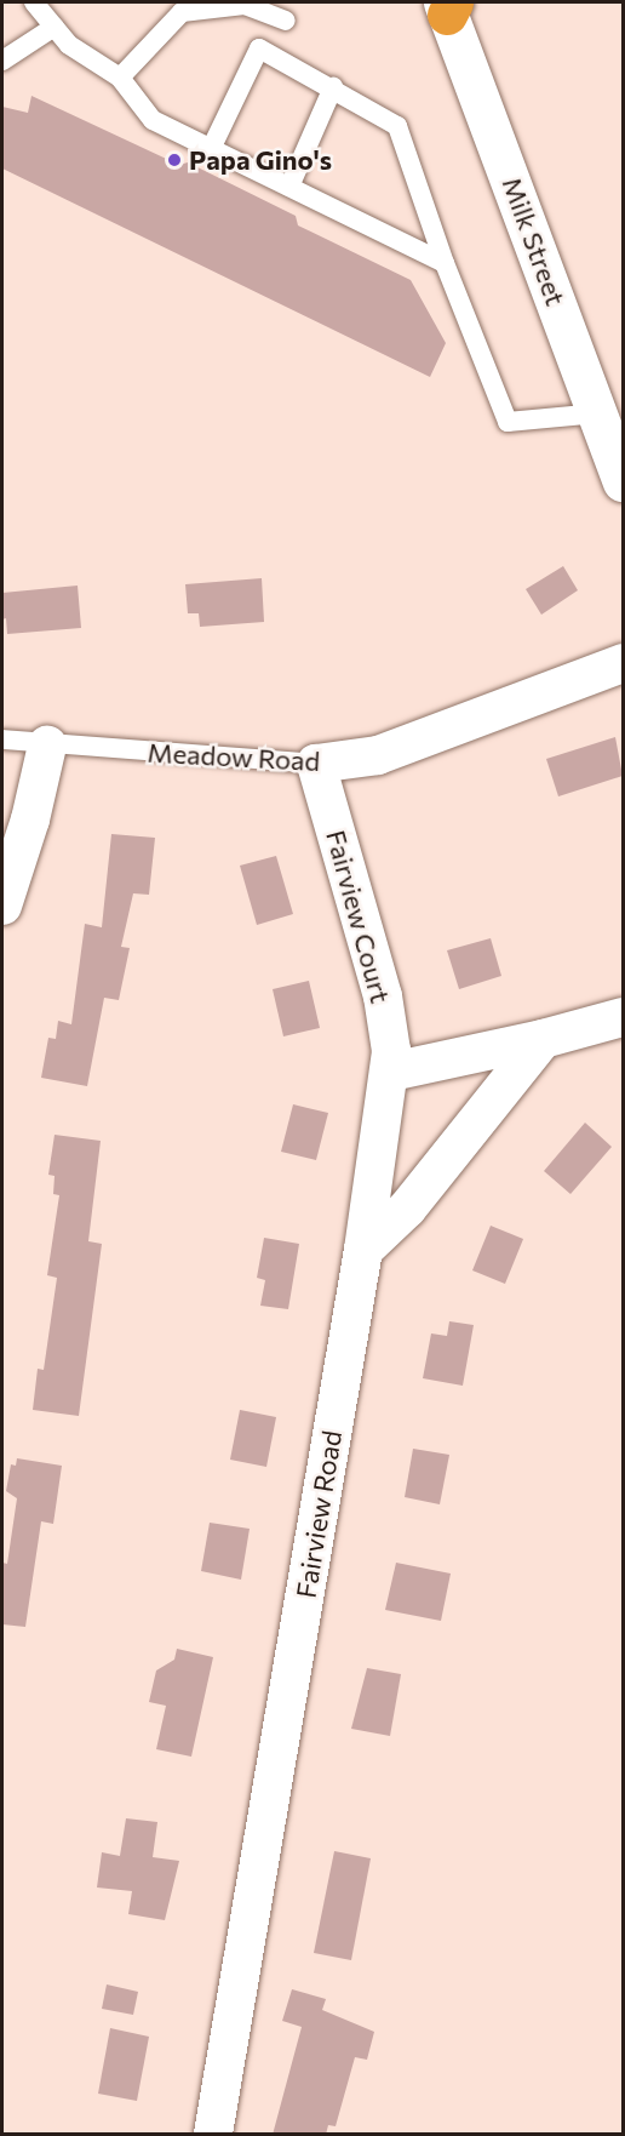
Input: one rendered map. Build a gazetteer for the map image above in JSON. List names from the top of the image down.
{
  "streets": {
    "main road": ["Milk Street"],
    "street": ["Meadow Road", "Fairview Court", "Fairview Road"]
  },
  "crossings": [
    ["Meadow Road", "Fairview Court"],
    ["Fairview Court", "Fairview Road"]
  ],
  "places": ["Papa Gino's"]
}
